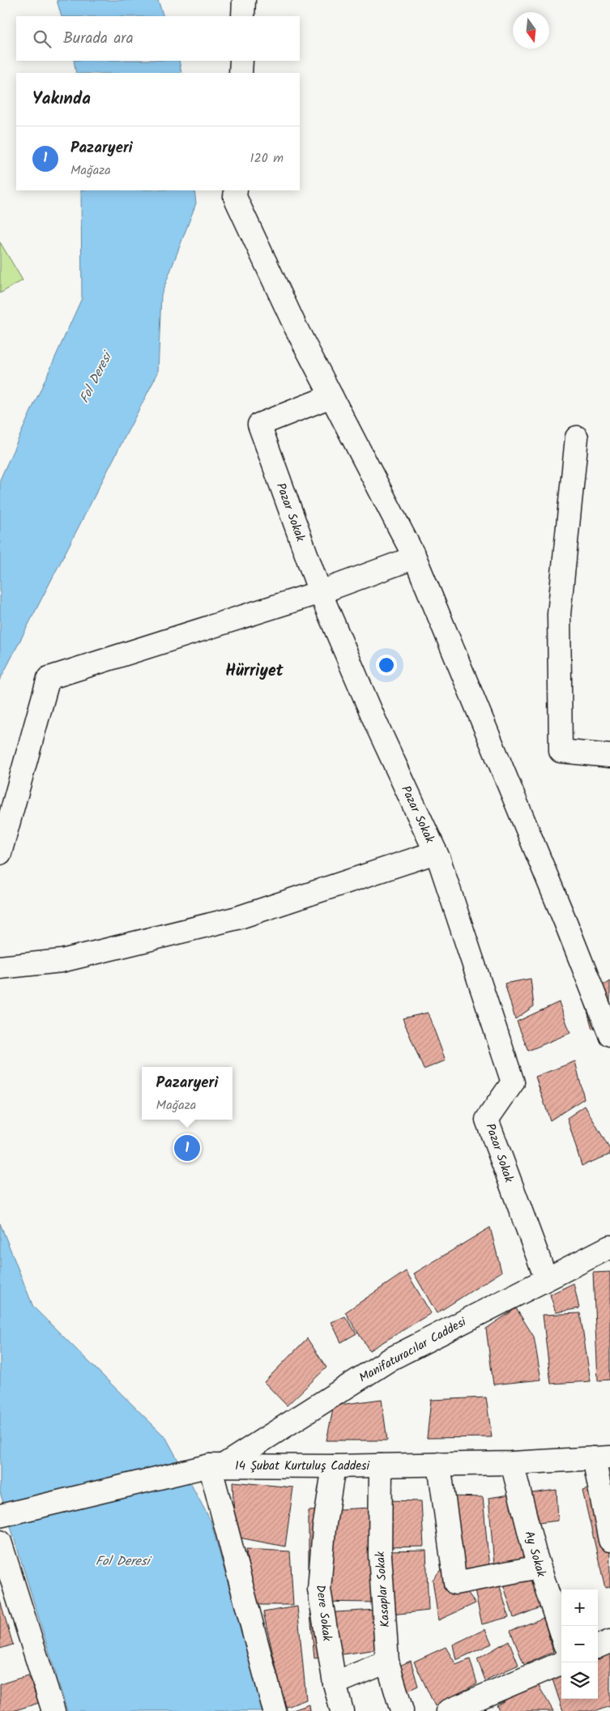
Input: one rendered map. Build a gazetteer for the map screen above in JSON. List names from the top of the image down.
{
  "streets": {
    "street": [
      "Pazar Sokak",
      "Manifaturacılar Caddesi",
      "14 Şubat Kurtuluş Caddesi",
      "Ay Sokak",
      "Kasaplar Sokak",
      "Dere Sokak"
    ]
  },
  "crossings": [
    ["Pazar Sokak", "Manifaturacılar Caddesi"],
    ["Manifaturacılar Caddesi", "14 Şubat Kurtuluş Caddesi"],
    ["14 Şubat Kurtuluş Caddesi", "Ay Sokak"],
    ["14 Şubat Kurtuluş Caddesi", "Kasaplar Sokak"],
    ["14 Şubat Kurtuluş Caddesi", "Dere Sokak"]
  ],
  "districts": ["Hürriyet"],
  "water": ["Fol Deresi"],
  "north": "bottom",
  "page": {
    "search": "Burada ara",
    "heading": "Yakında",
    "list": [
      {
        "mark": "1",
        "name": "Pazaryeri",
        "note": "Mağaza",
        "value": "120 m"
      }
    ],
    "popup": ["Pazaryeri", "Mağaza"],
    "pins": "1",
    "map_buttons": ["+", "−"]
  }
}
